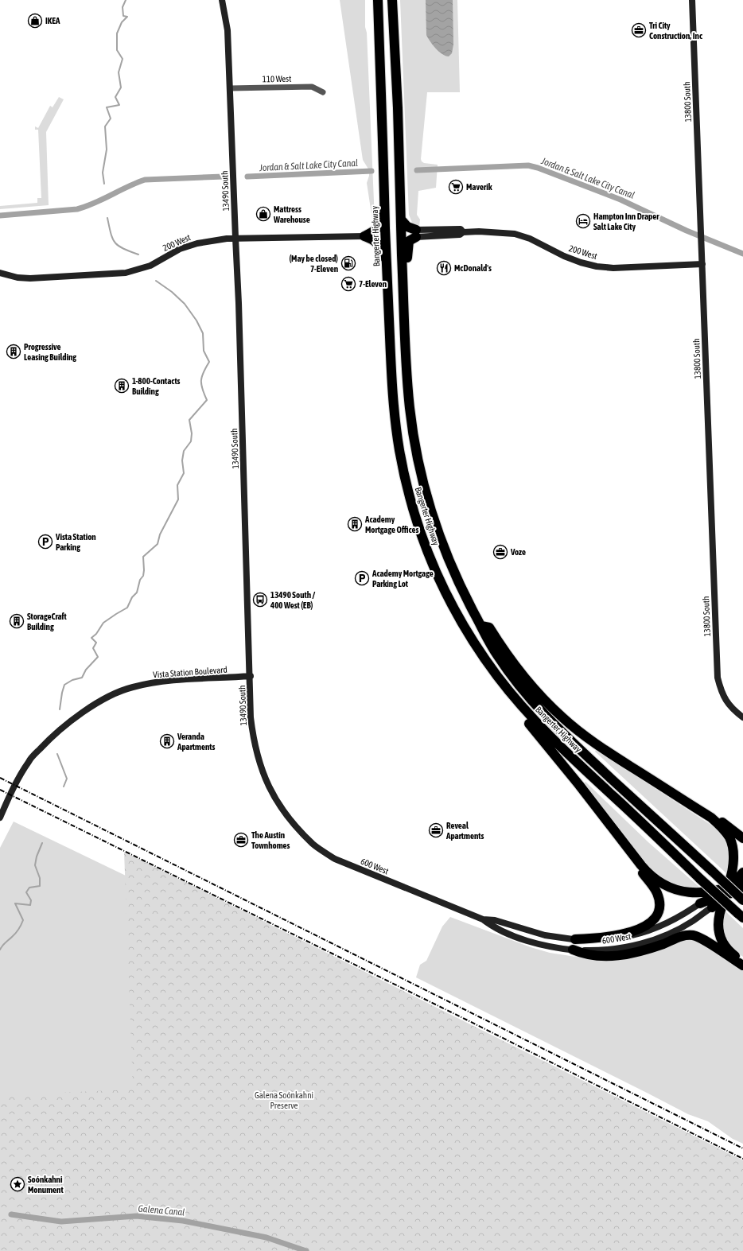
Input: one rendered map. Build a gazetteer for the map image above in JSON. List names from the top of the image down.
{
  "streets": {
    "highway": ["Bangerter Highway"],
    "main road": [
      "13800 South",
      "13490 South",
      "200 West",
      "Vista Station Boulevard",
      "600 West"
    ],
    "street": ["110 West"]
  },
  "crossings": [
    ["110 West", "13490 South"],
    ["13800 South", "200 West"],
    ["13490 South", "200 West"],
    ["13490 South", "Vista Station Boulevard"],
    ["13490 South", "600 West"]
  ],
  "water": ["Jordan & Salt Lake City Canal", "Galena Canal"],
  "parks": ["Galena Soónkahni Preserve"],
  "places": {
    "shop": ["IKEA", "Mattress Warehouse"],
    "office": [
      "Tri City Construction, Inc",
      "Voze",
      "Reveal Apartments",
      "The Austin Townhomes"
    ],
    "supermarket": ["Maverik", "7-Eleven"],
    "hotel": ["Hampton Inn Draper Salt Lake City"],
    "fuel station": ["(May be closed) 7-Eleven"],
    "restaurant": ["McDonald's"],
    "building": [
      "Progressive Leasing Building",
      "1-800-Contacts Building",
      "Academy Mortgage Offices",
      "StorageCraft Building",
      "Veranda Apartments"
    ],
    "parking": ["Vista Station Parking", "Academy Mortgage Parking Lot"],
    "bus stop": ["13490 South / 400 West (EB)"],
    "place": ["Soónkahni Monument"]
  }
}
